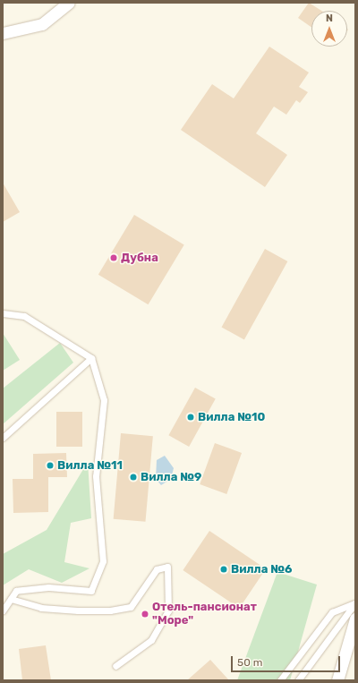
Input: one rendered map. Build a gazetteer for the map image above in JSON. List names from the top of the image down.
{
  "places": [
    "Дубна",
    "Вилла №10",
    "Вилла №11",
    "Вилла №9",
    "Вилла №6",
    "Отель-пансионат \"Море\""
  ],
  "scale_bar": "50 m",
  "north": "top"
}
